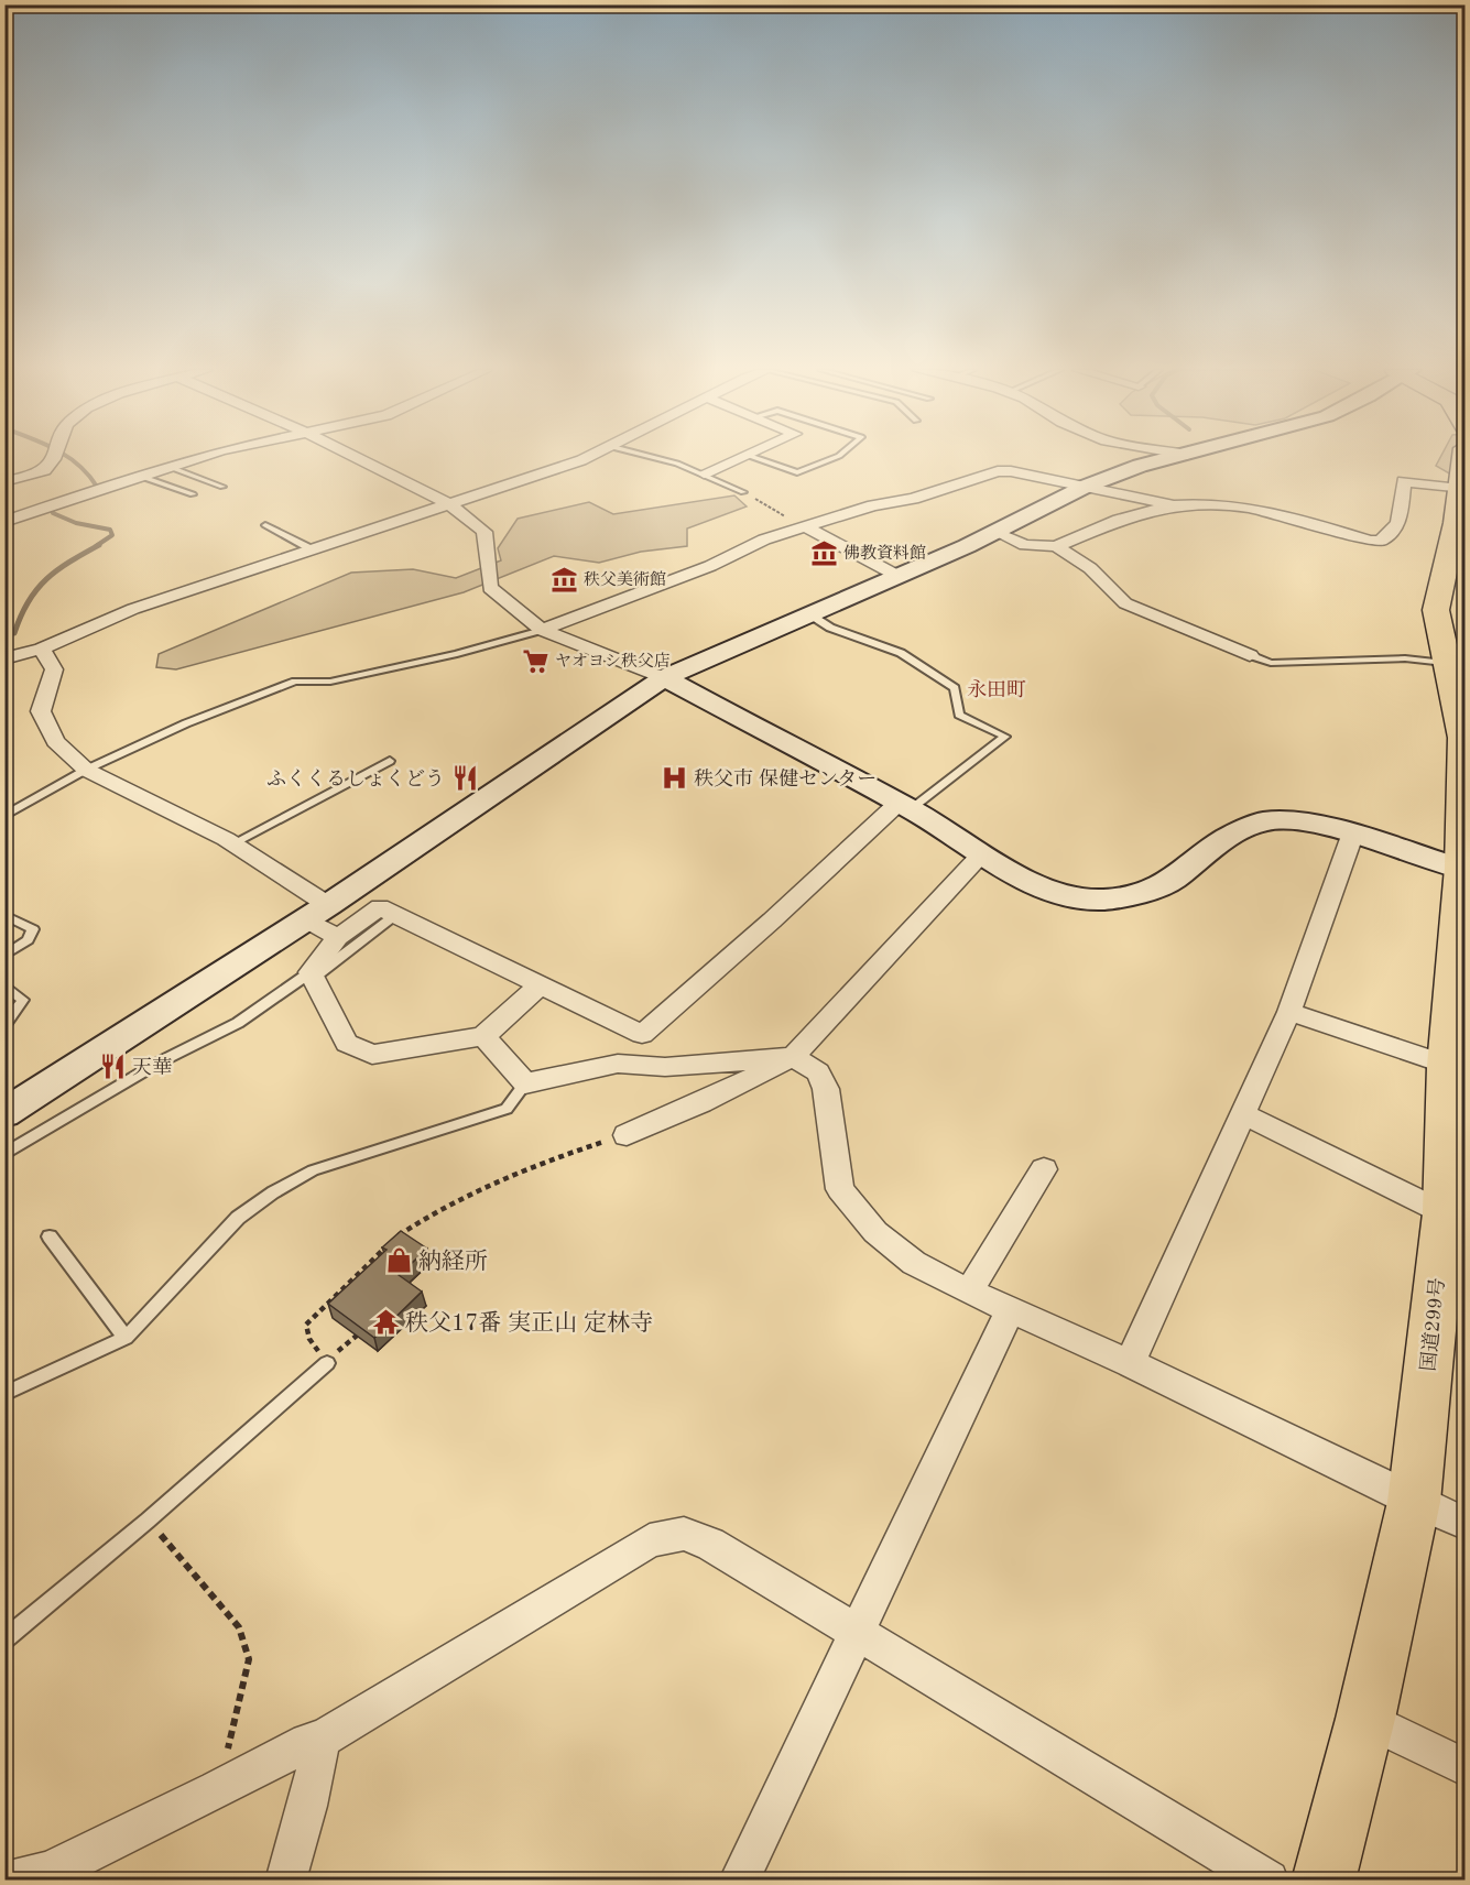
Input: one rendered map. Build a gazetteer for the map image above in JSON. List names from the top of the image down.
{
  "streets": {
    "highway": ["国道299号"]
  },
  "districts": ["永田町"],
  "places": {
    "museum": ["佛教資料館", "秩父美術館"],
    "supermarket": ["ヤオヨシ秩父店"],
    "restaurant": ["ふくくるしょくどう", "天華"],
    "hospital": ["秩父市 保健センター"],
    "shop": ["納経所"],
    "temple": ["秩父17番 実正山 定林寺"]
  }
}
